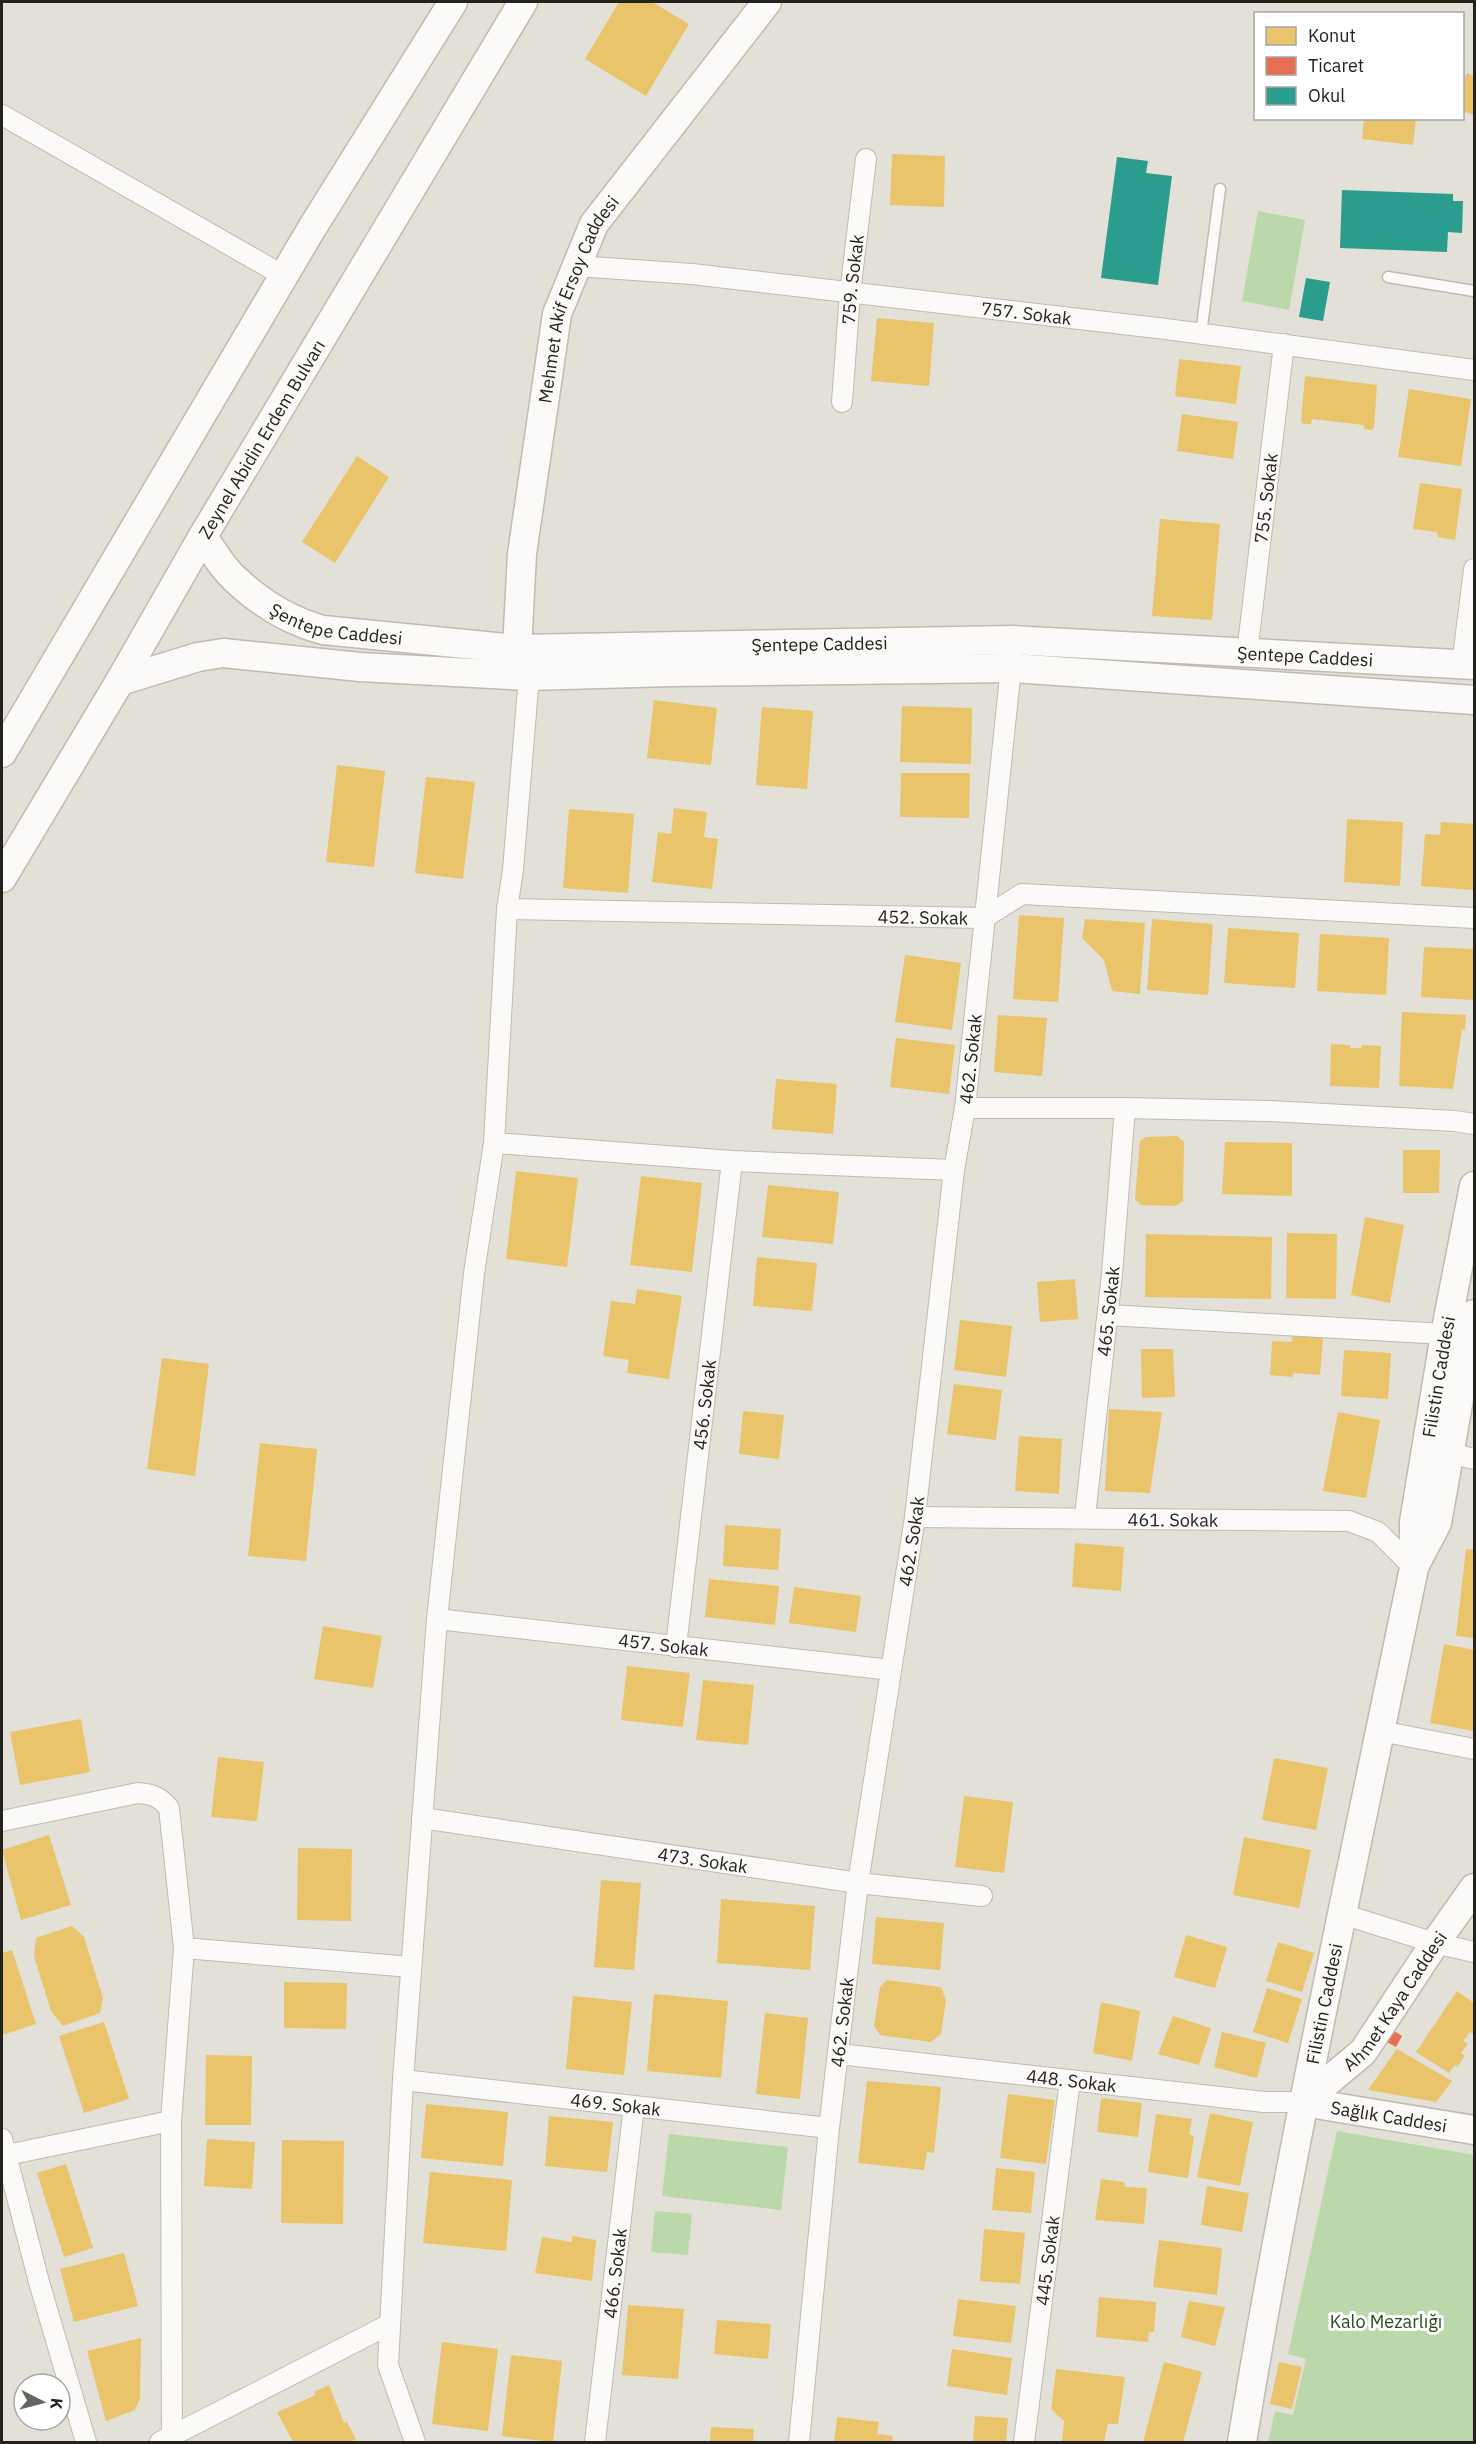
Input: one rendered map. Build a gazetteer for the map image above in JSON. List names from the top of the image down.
{
  "streets": {
    "street": [
      "759. Sokak",
      "Mehmet Akif Ersoy Caddesi",
      "757. Sokak",
      "Zeynel Abidin Erdem Bulvarı",
      "755. Sokak",
      "Şentepe Caddesi",
      "452. Sokak",
      "462. Sokak",
      "465. Sokak",
      "Filistin Caddesi",
      "456. Sokak",
      "461. Sokak",
      "457. Sokak",
      "473. Sokak",
      "Ahmet Kaya Caddesi",
      "448. Sokak",
      "469. Sokak",
      "Sağlık Caddesi",
      "445. Sokak",
      "466. Sokak"
    ]
  },
  "crossings": [
    ["759. Sokak", "757. Sokak"],
    ["Mehmet Akif Ersoy Caddesi", "757. Sokak"],
    ["Mehmet Akif Ersoy Caddesi", "Şentepe Caddesi"],
    ["757. Sokak", "755. Sokak"],
    ["Zeynel Abidin Erdem Bulvarı", "Şentepe Caddesi"],
    ["755. Sokak", "Şentepe Caddesi"],
    ["Şentepe Caddesi", "462. Sokak"],
    ["452. Sokak", "462. Sokak"],
    ["462. Sokak", "461. Sokak"],
    ["462. Sokak", "457. Sokak"],
    ["462. Sokak", "473. Sokak"],
    ["462. Sokak", "448. Sokak"],
    ["462. Sokak", "469. Sokak"],
    ["465. Sokak", "461. Sokak"],
    ["Filistin Caddesi", "461. Sokak"],
    ["Filistin Caddesi", "Ahmet Kaya Caddesi"],
    ["Filistin Caddesi", "448. Sokak"],
    ["Filistin Caddesi", "Sağlık Caddesi"],
    ["456. Sokak", "457. Sokak"],
    ["Ahmet Kaya Caddesi", "448. Sokak"],
    ["Ahmet Kaya Caddesi", "Sağlık Caddesi"],
    ["448. Sokak", "Sağlık Caddesi"],
    ["448. Sokak", "445. Sokak"],
    ["469. Sokak", "466. Sokak"]
  ],
  "parks": ["Kalo Mezarlığı"],
  "legend": ["Konut", "Ticaret", "Okul"],
  "north": "right"
}
